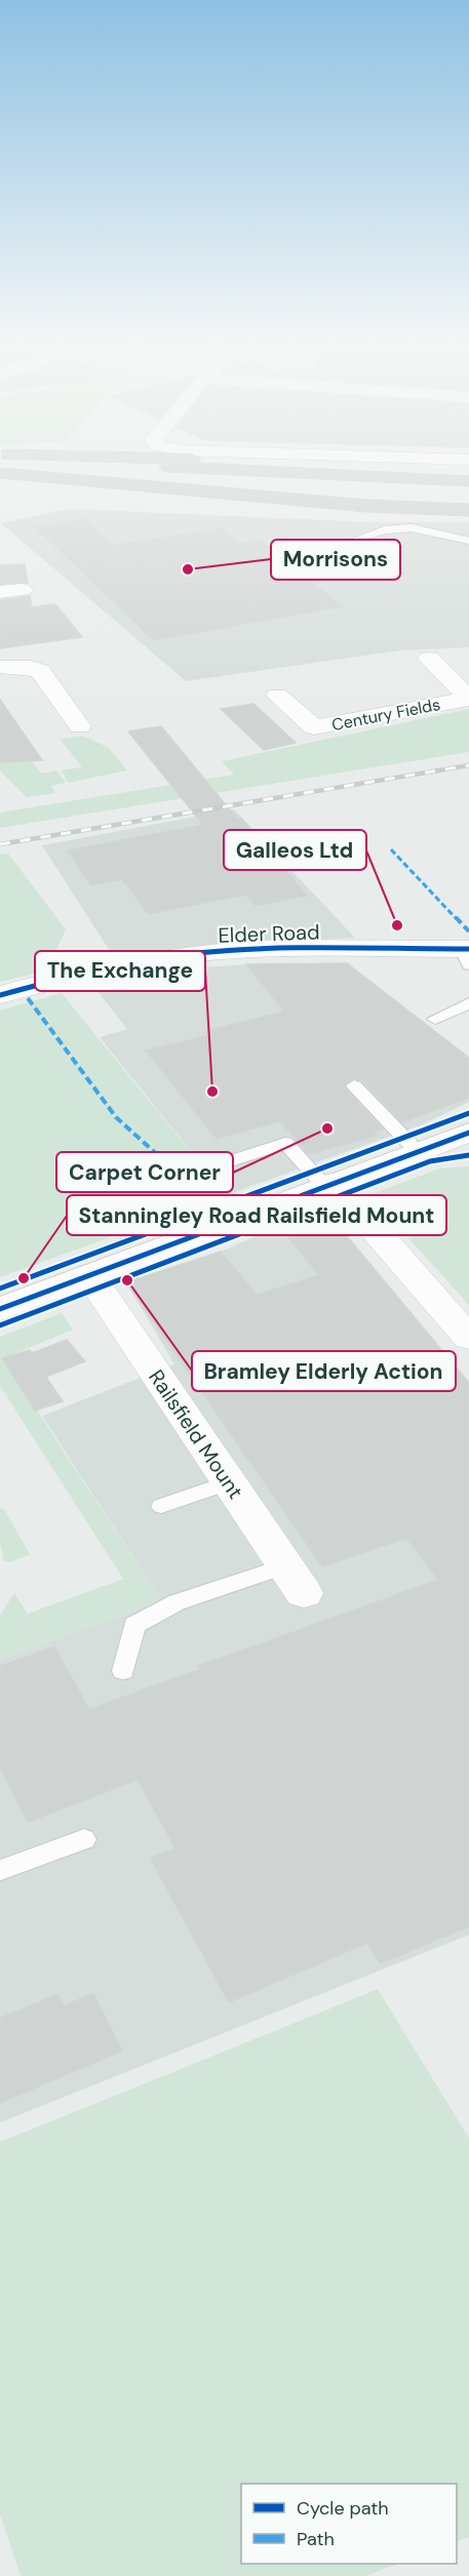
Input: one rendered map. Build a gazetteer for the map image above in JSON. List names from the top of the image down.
{
  "streets": {
    "street": ["Century Fields", "Elder Road", "Railsfield Mount"]
  },
  "places": [
    "Morrisons",
    "Galleos Ltd",
    "The Exchange",
    "Carpet Corner",
    "Stanningley Road Railsfield Mount",
    "Bramley Elderly Action"
  ],
  "legend": ["Cycle path", "Path"]
}
